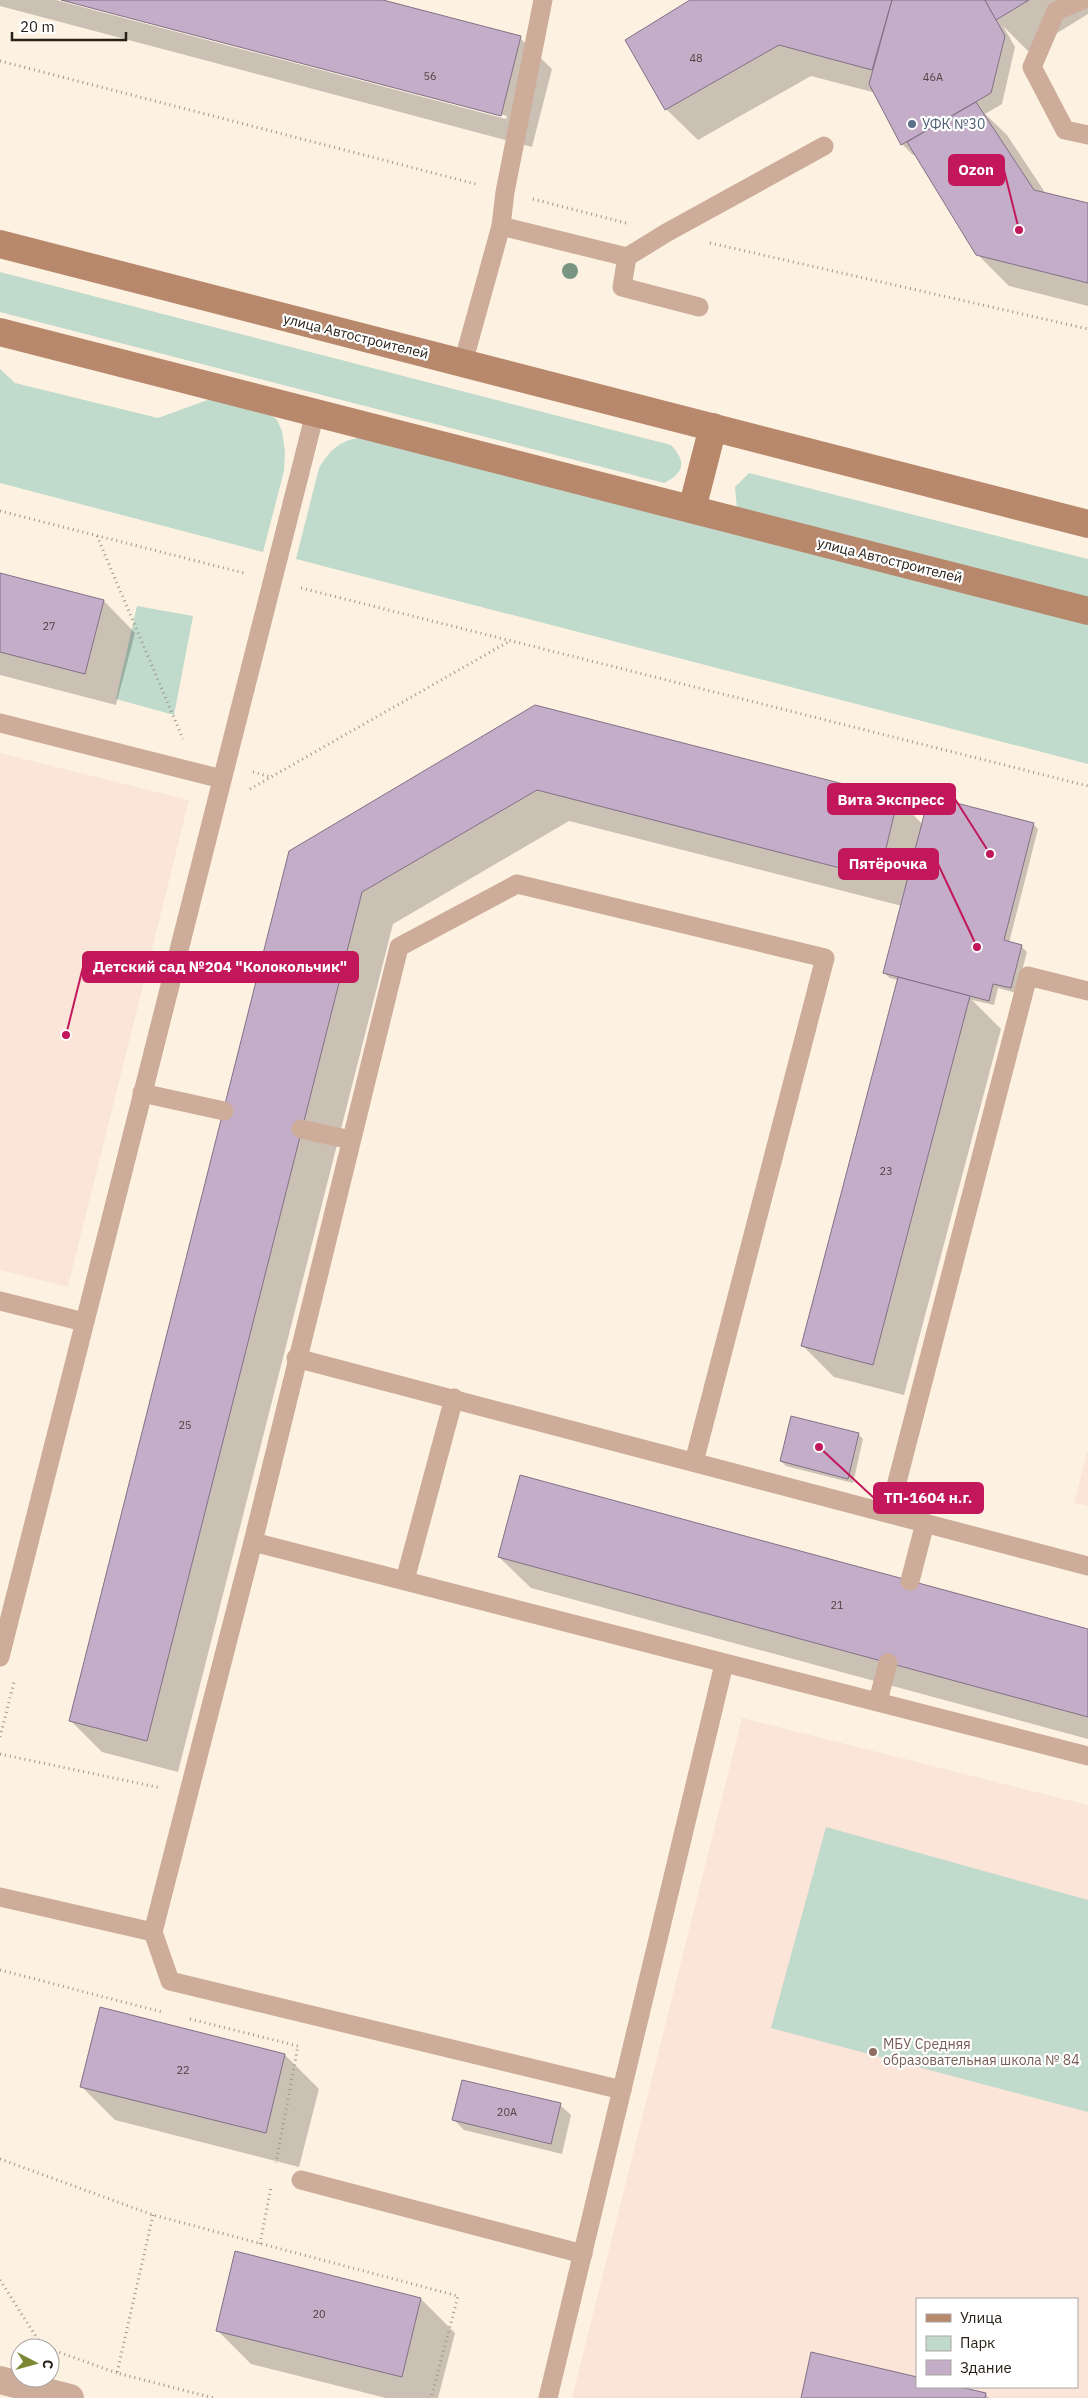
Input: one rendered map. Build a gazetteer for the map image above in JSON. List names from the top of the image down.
{
  "streets": {
    "main road": ["улица Автостроителей"]
  },
  "places": [
    "УФК №30",
    "Ozon",
    "Вита Экспресс",
    "Пятёрочка",
    "Детский сад №204 \"Колокольчик\"",
    "ТП-1604 н.г.",
    "МБУ Средняя образовательная школа № 84"
  ],
  "house_numbers": [
    "48",
    "56",
    "46А",
    "27",
    "23",
    "25",
    "21",
    "22",
    "20А",
    "20"
  ],
  "legend": ["Улица", "Парк", "Здание"],
  "scale_bar": "20 m",
  "north": "right"
}
